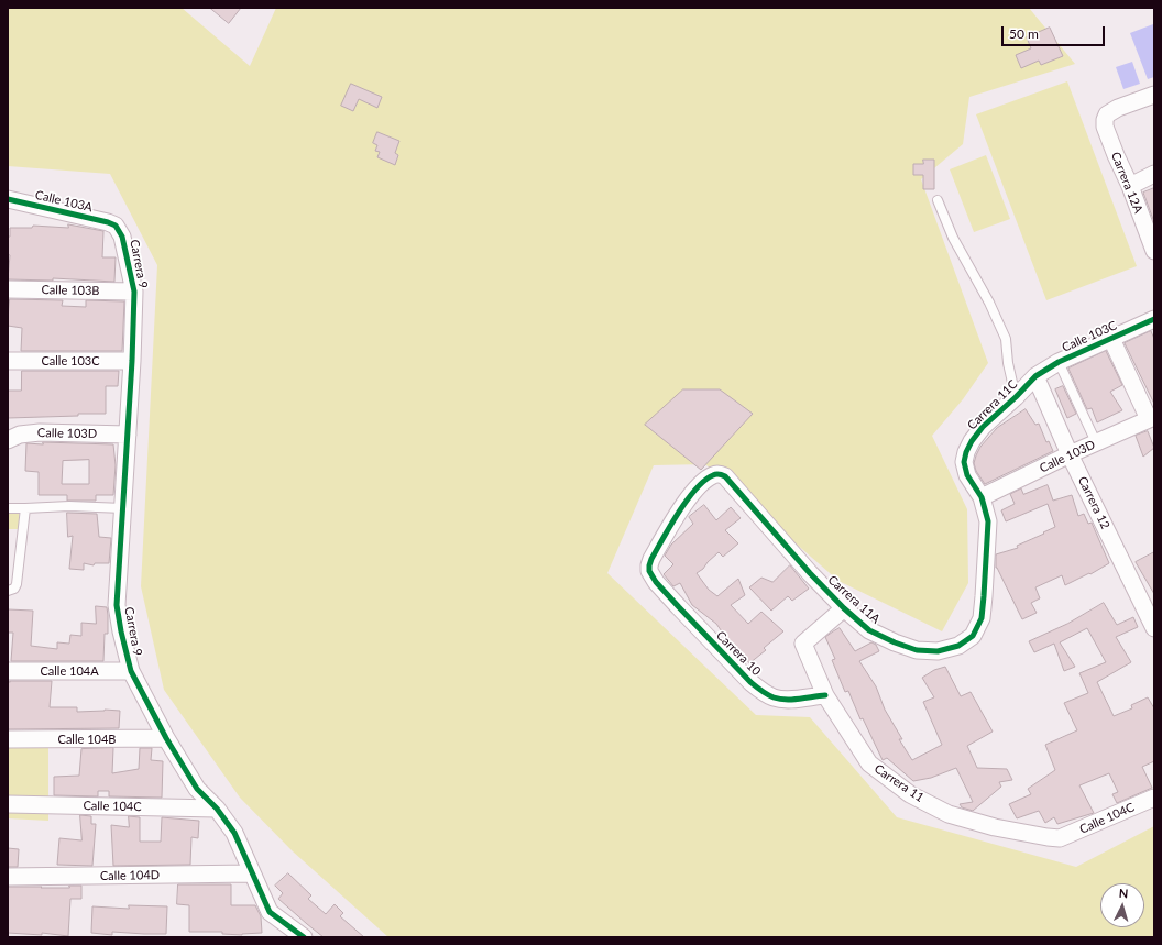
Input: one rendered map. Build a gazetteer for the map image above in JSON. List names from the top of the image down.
{
  "streets": {
    "street": [
      "Carrera 12A",
      "Calle 103A",
      "Carrera 9",
      "Calle 103B",
      "Calle 103C",
      "Carrera 11C",
      "Calle 103D",
      "Carrera 12",
      "Carrera 11A",
      "Carrera 10",
      "Calle 104A",
      "Calle 104B",
      "Carrera 11",
      "Calle 104C",
      "Calle 104D"
    ]
  },
  "crossings": [
    ["Calle 103A", "Carrera 9"],
    ["Carrera 9", "Calle 103B"],
    ["Carrera 9", "Calle 103C"],
    ["Carrera 9", "Calle 103D"],
    ["Carrera 9", "Calle 104A"],
    ["Carrera 9", "Calle 104B"],
    ["Carrera 9", "Calle 104C"],
    ["Carrera 9", "Calle 104D"],
    ["Calle 103C", "Carrera 11C"],
    ["Calle 103C", "Carrera 12"],
    ["Carrera 11C", "Calle 103D"],
    ["Carrera 11C", "Carrera 12"],
    ["Carrera 11C", "Carrera 11A"],
    ["Calle 103D", "Carrera 12"],
    ["Calle 103D", "Carrera 11A"],
    ["Carrera 11A", "Carrera 10"],
    ["Carrera 11A", "Carrera 11"],
    ["Carrera 10", "Carrera 11"],
    ["Carrera 11", "Calle 104C"]
  ],
  "scale_bar": "50 m",
  "north": "top"
}
